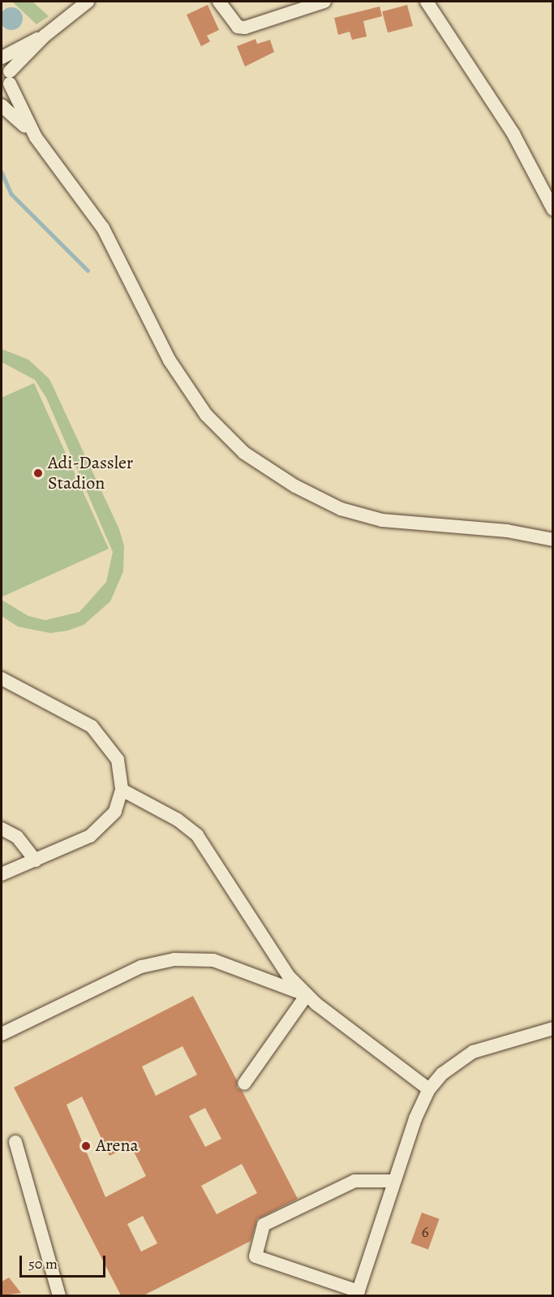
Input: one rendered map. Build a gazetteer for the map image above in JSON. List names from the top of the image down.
{
  "places": ["Adi-Dassler Stadion", "Arena"],
  "house_numbers": ["6"],
  "scale_bar": "50 m"
}
